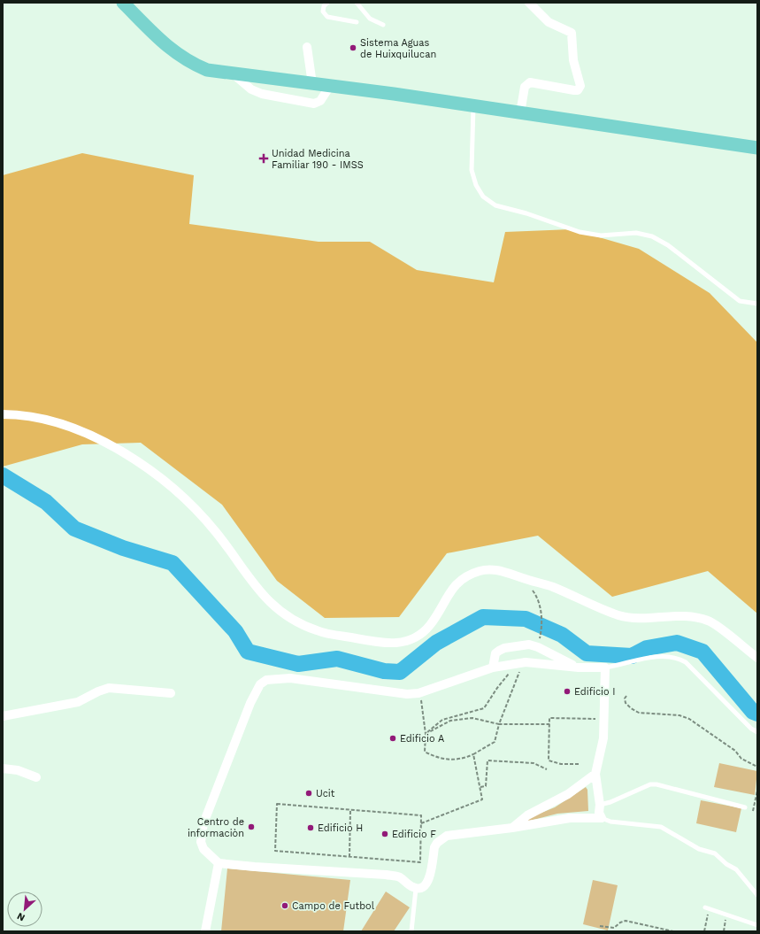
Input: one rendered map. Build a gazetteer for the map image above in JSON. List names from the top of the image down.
{
  "places": {
    "other": [
      "Sistema Aguas de Huixquilucan",
      "Edificio I",
      "Edificio A",
      "Ucit",
      "Centro de informaciòn",
      "Edificio H",
      "Edificio F",
      "Campo de Futbol"
    ],
    "health": ["Unidad Medicina Familiar 190 - IMSS"]
  },
  "north": "bottom left"
}
